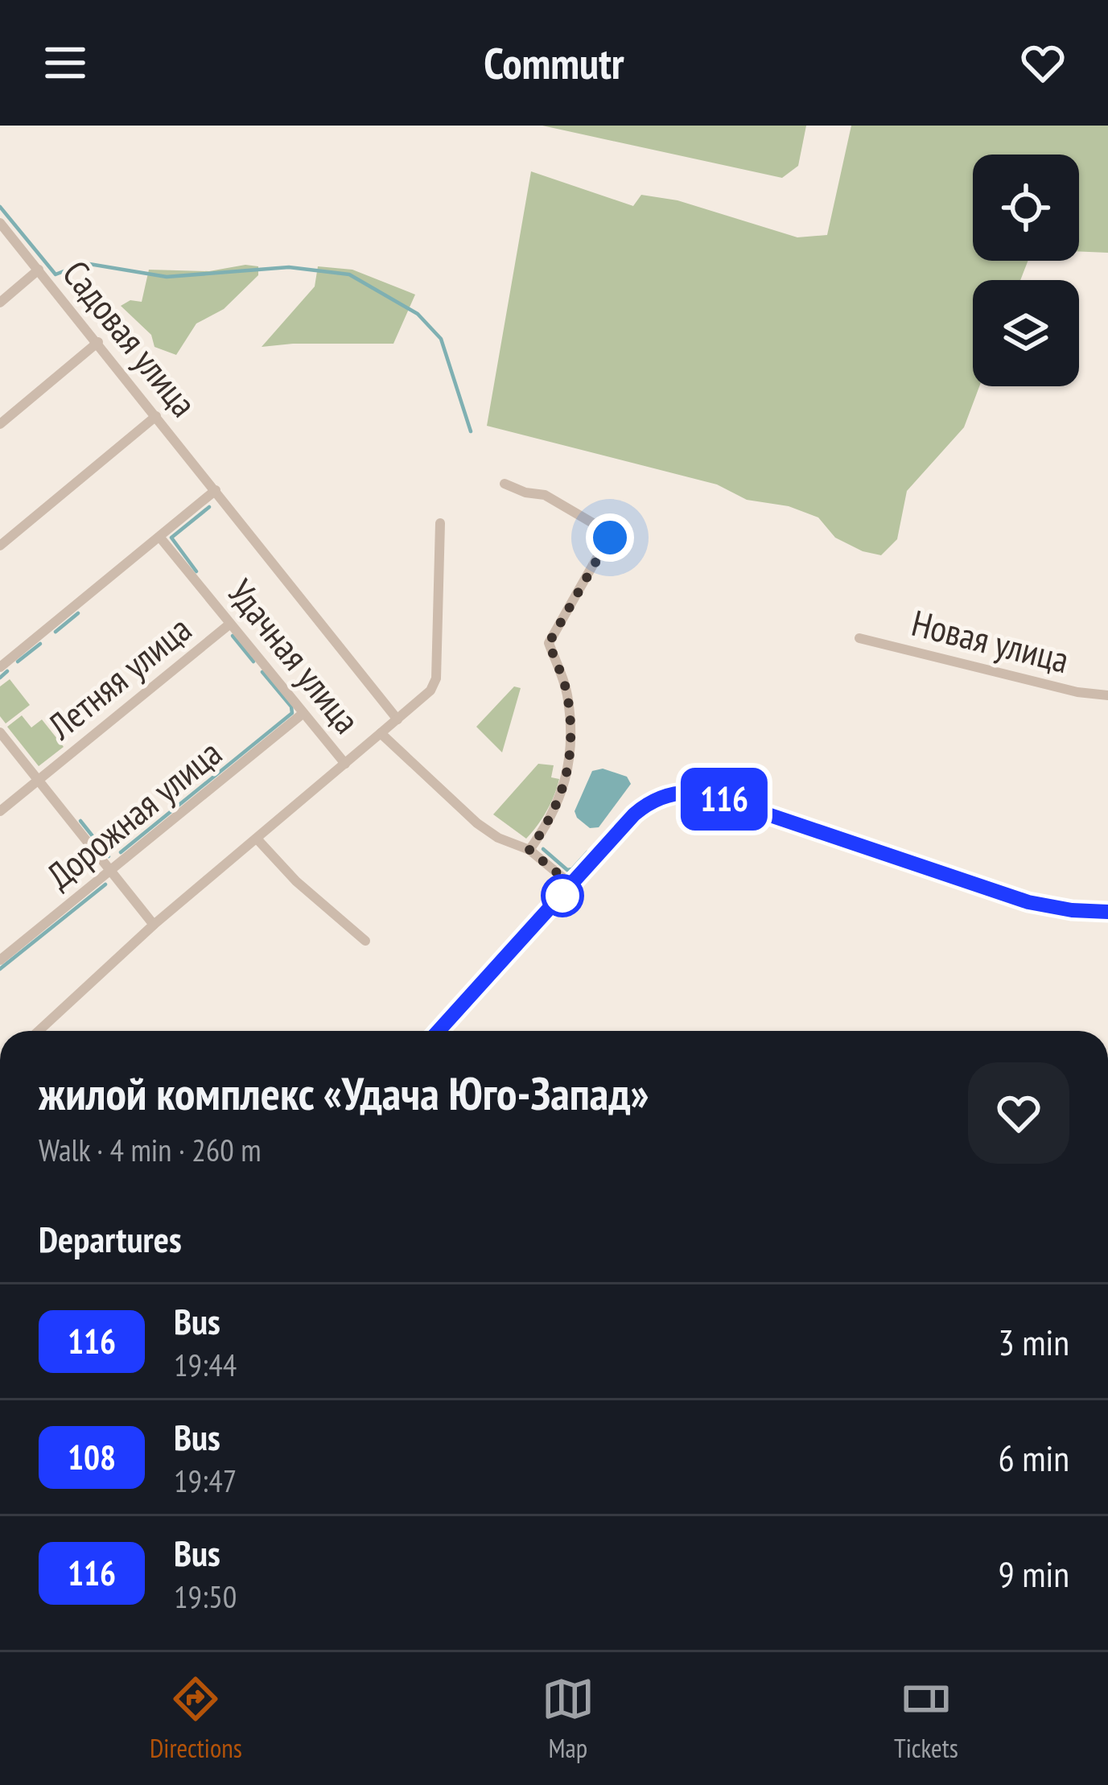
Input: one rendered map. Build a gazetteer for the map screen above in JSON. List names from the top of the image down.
{
  "streets": {
    "street": [
      "Садовая улица",
      "Новая улица",
      "Удачная улица",
      "Летняя улица",
      "Дорожная улица"
    ]
  },
  "crossings": [
    ["Удачная улица", "Летняя улица"],
    ["Удачная улица", "Дорожная улица"]
  ],
  "lines": ["bus line 116"],
  "page": {
    "header": "Commutr",
    "on_map": "116",
    "heading": [
      ["жилой комплекс «Удача Юго-Запад»", "Walk · 4 min · 260 m"],
      "Departures"
    ],
    "list": [
      {
        "mark": "116",
        "name": "Bus",
        "note": "19:44",
        "value": "3 min"
      },
      {
        "mark": "108",
        "name": "Bus",
        "note": "19:47",
        "value": "6 min"
      },
      {
        "mark": "116",
        "name": "Bus",
        "note": "19:50",
        "value": "9 min"
      }
    ],
    "tabs": ["Directions", "Map", "Tickets"]
  }
}
